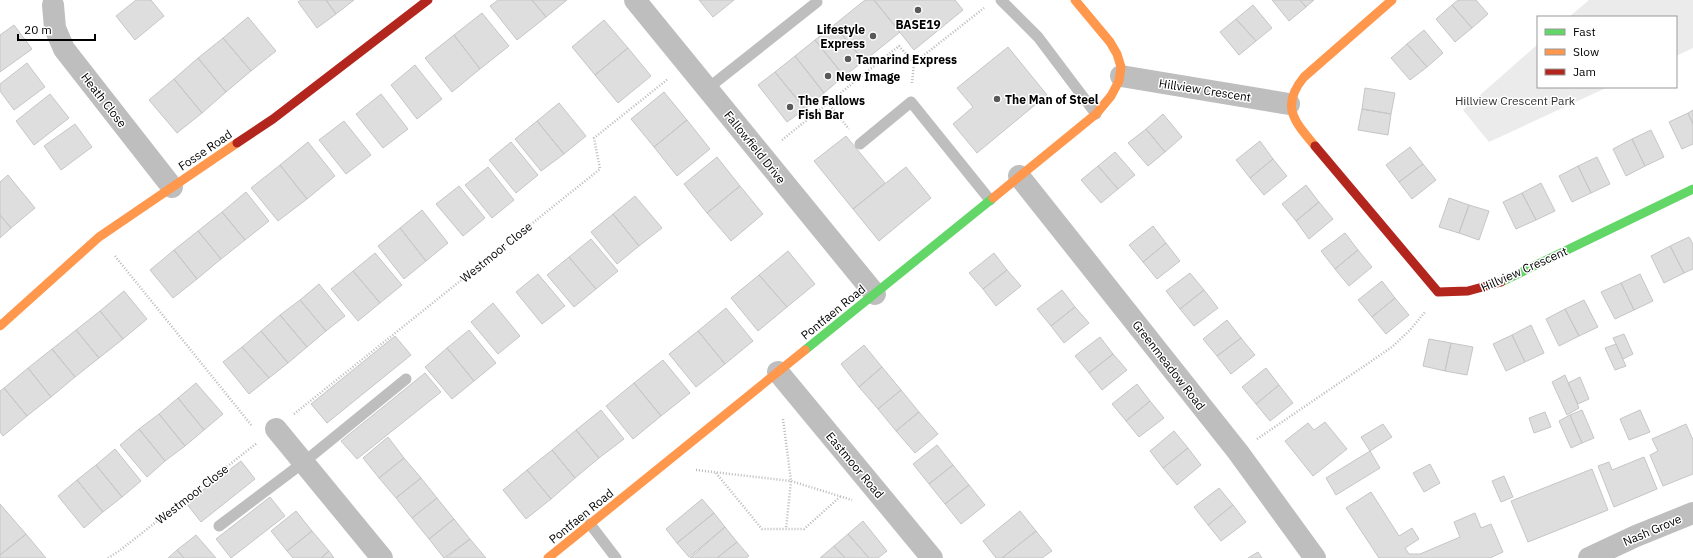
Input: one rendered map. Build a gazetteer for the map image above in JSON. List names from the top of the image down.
{
  "streets": {
    "street": [
      "Hillview Crescent",
      "Heath Close",
      "Fallowfield Drive",
      "Fosse Road",
      "Pontfaen Road",
      "Greenmeadow Road",
      "Eastmoor Road",
      "Nash Grove"
    ],
    "path": ["Westmoor Close"]
  },
  "crossings": [
    ["Hillview Crescent", "Pontfaen Road"],
    ["Heath Close", "Fosse Road"],
    ["Fallowfield Drive", "Westmoor Close"],
    ["Fallowfield Drive", "Pontfaen Road"],
    ["Pontfaen Road", "Greenmeadow Road"],
    ["Pontfaen Road", "Eastmoor Road"]
  ],
  "parks": ["Hillview Crescent Park"],
  "places": [
    "BASE19",
    "Lifestyle Express",
    "Tamarind Express",
    "New Image",
    "The Man of Steel",
    "The Fallows Fish Bar"
  ],
  "legend": ["Fast", "Slow", "Jam"],
  "scale_bar": "20 m"
}
